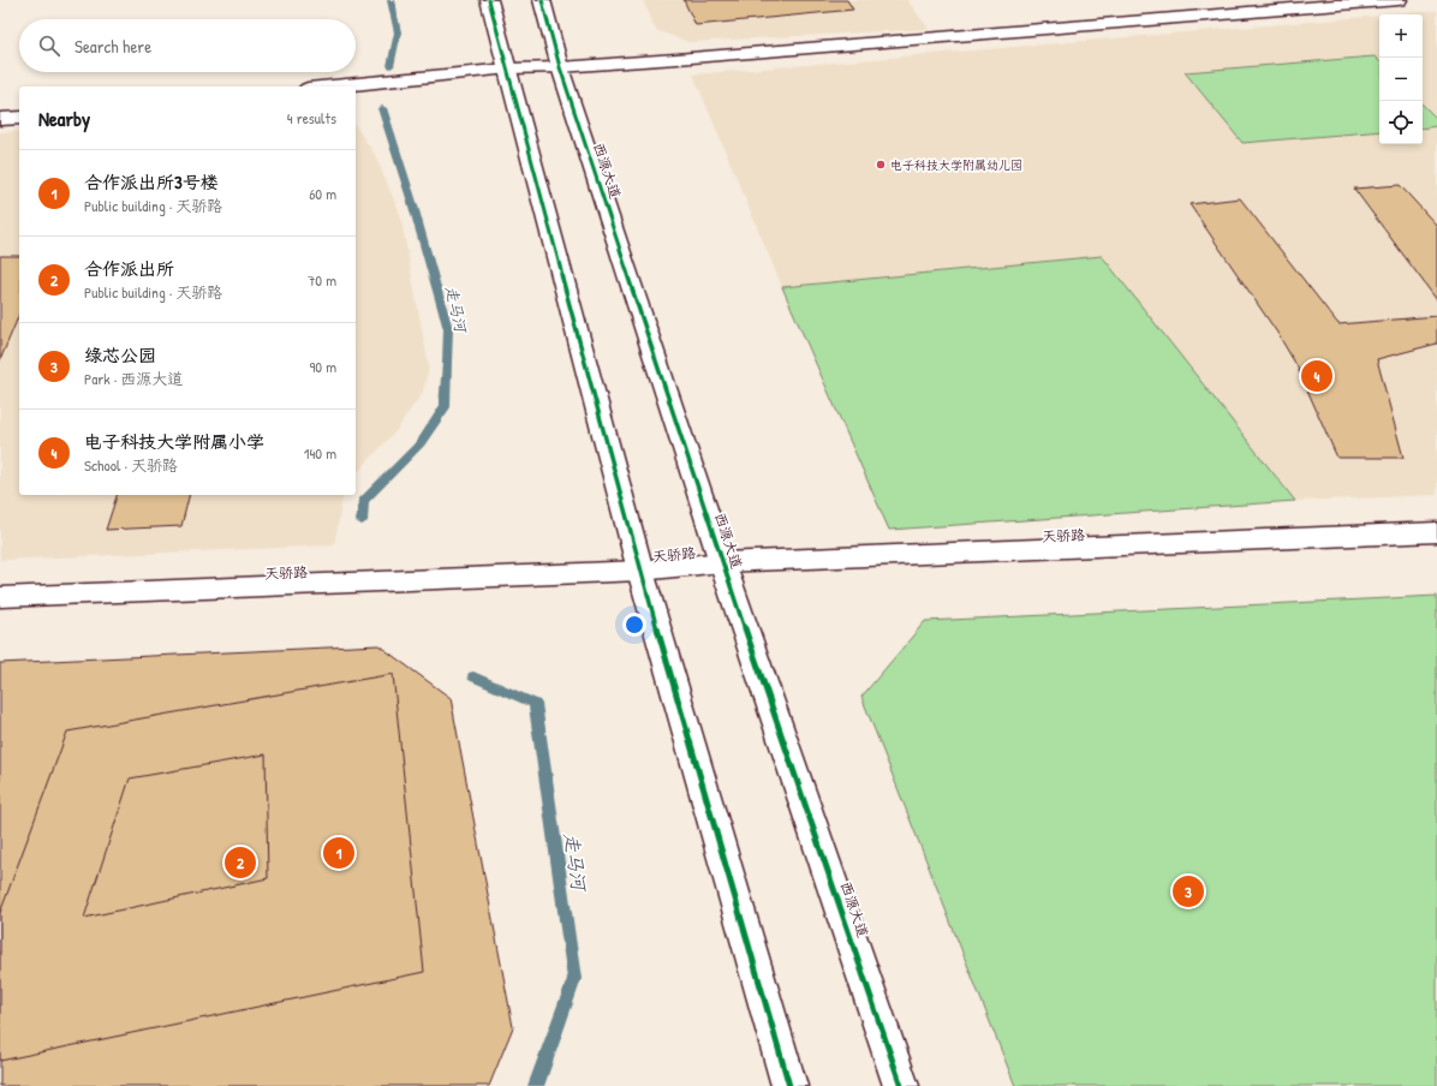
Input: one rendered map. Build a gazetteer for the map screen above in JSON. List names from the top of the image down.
{
  "streets": {
    "main road": ["西源大道", "天骄路"]
  },
  "crossings": [
    ["西源大道", "天骄路"]
  ],
  "water": ["走马河"],
  "places": ["电子科技大学附属幼儿园"],
  "page": {
    "map_buttons": ["+", "−"],
    "search": "Search here",
    "heading": ["Nearby", "4 results"],
    "list": [
      {
        "mark": "1",
        "name": "合作派出所3号楼",
        "note": "Public building · 天骄路",
        "value": "60 m"
      },
      {
        "mark": "2",
        "name": "合作派出所",
        "note": "Public building · 天骄路",
        "value": "70 m"
      },
      {
        "mark": "3",
        "name": "绿芯公园",
        "note": "Park · 西源大道",
        "value": "90 m"
      },
      {
        "mark": "4",
        "name": "电子科技大学附属小学",
        "note": "School · 天骄路",
        "value": "140 m"
      }
    ],
    "pins": [
      "4",
      "1",
      "2",
      "3"
    ]
  }
}
